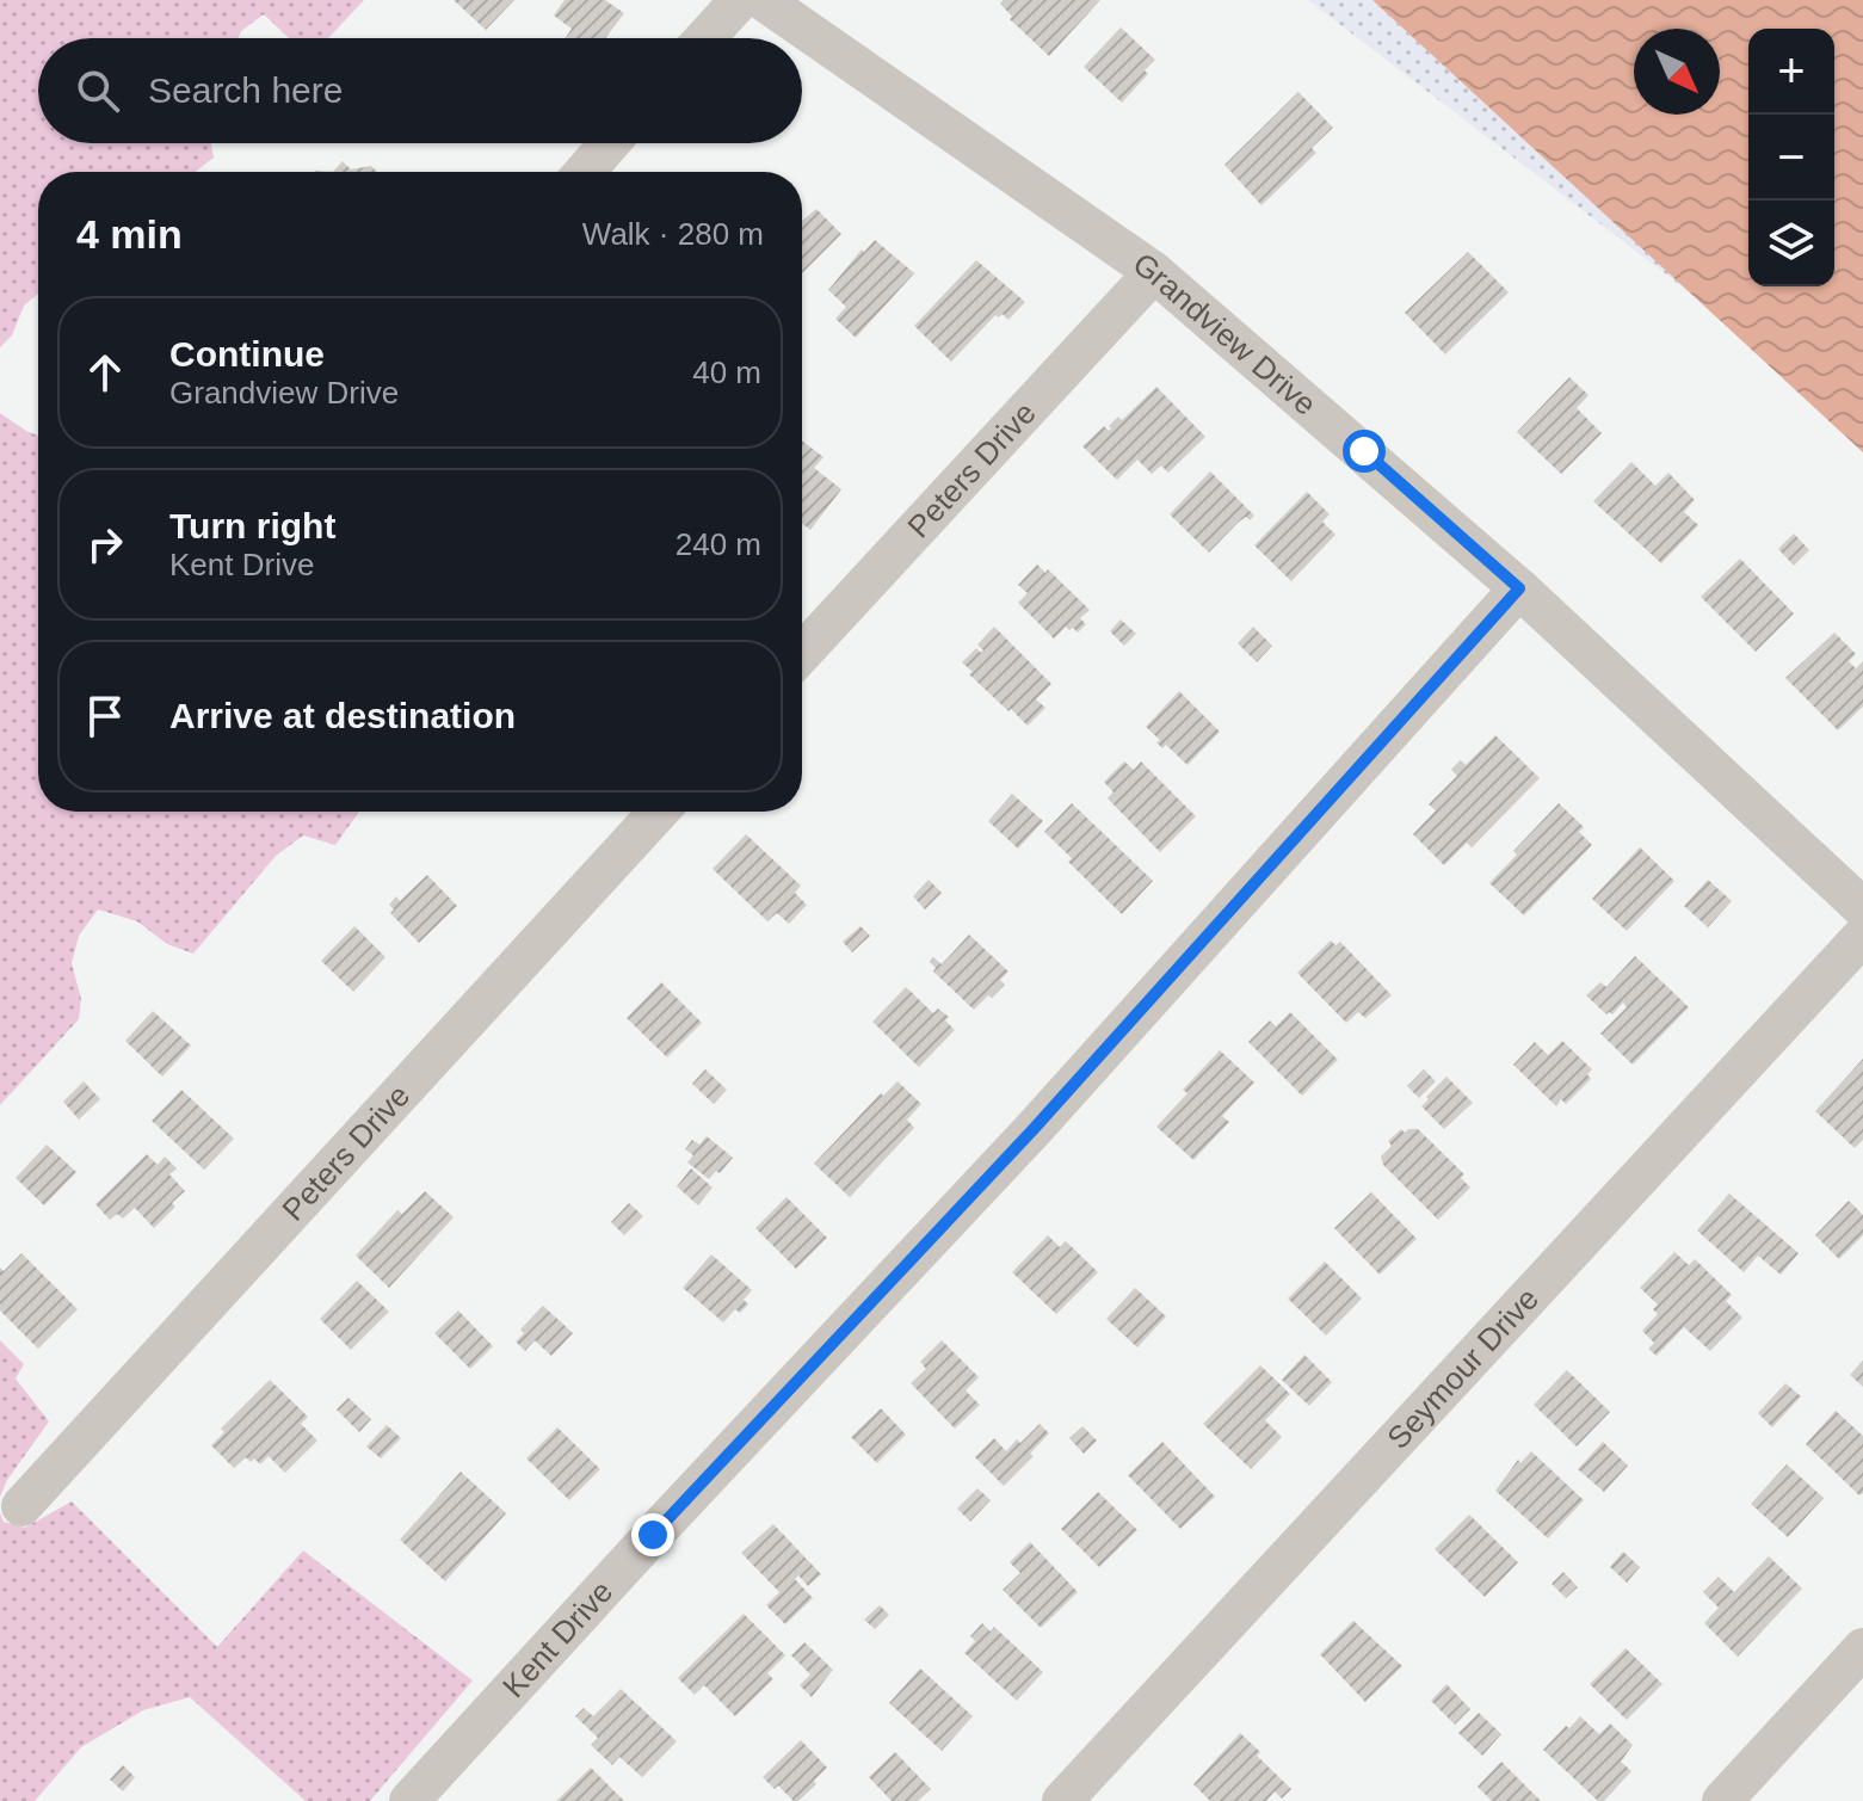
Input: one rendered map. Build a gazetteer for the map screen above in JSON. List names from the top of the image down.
{
  "streets": {
    "street": [
      "Grandview Drive",
      "Peters Drive",
      "Seymour Drive",
      "Kent Drive"
    ]
  },
  "crossings": [
    ["Grandview Drive", "Peters Drive"],
    ["Grandview Drive", "Kent Drive"]
  ],
  "north": "bottom right",
  "page": {
    "map_buttons": ["+", "−"],
    "search": "Search here",
    "heading": ["4 min", "Walk · 280 m"],
    "list": [
      ["Continue", "Grandview Drive", "40 m"],
      ["Turn right", "Kent Drive", "240 m"],
      "Arrive at destination"
    ]
  }
}
